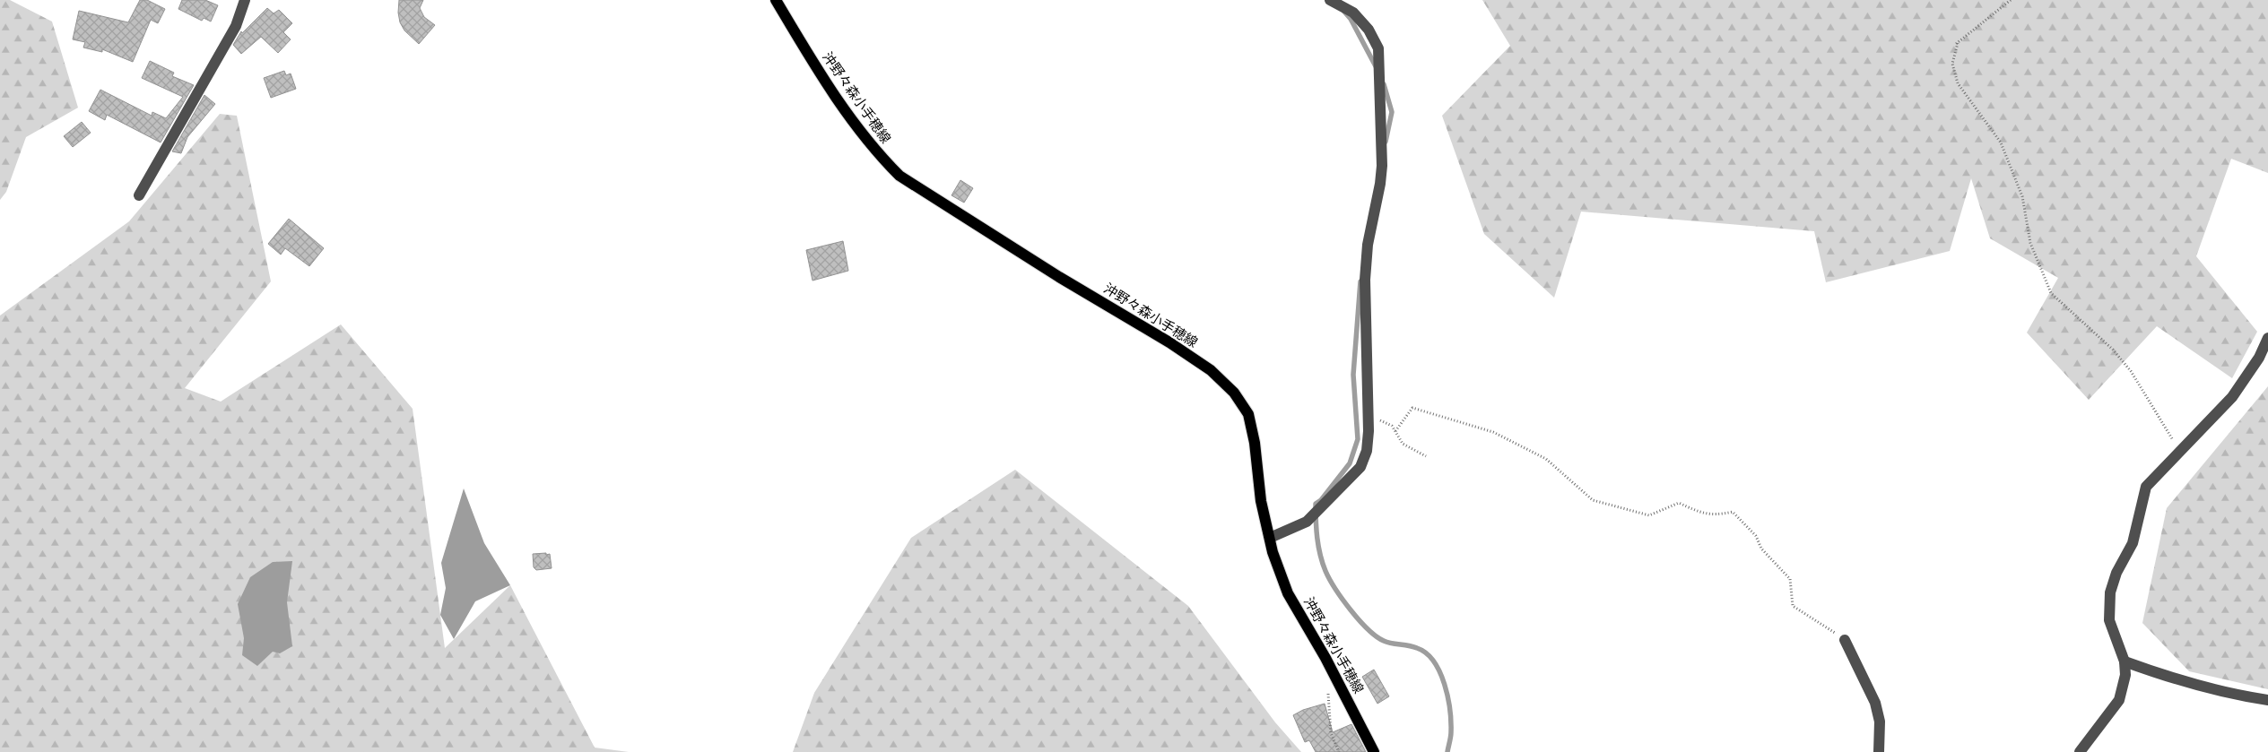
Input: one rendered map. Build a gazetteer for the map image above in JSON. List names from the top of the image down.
{
  "streets": {
    "main road": ["沖野々森小手穂線"]
  }
}
